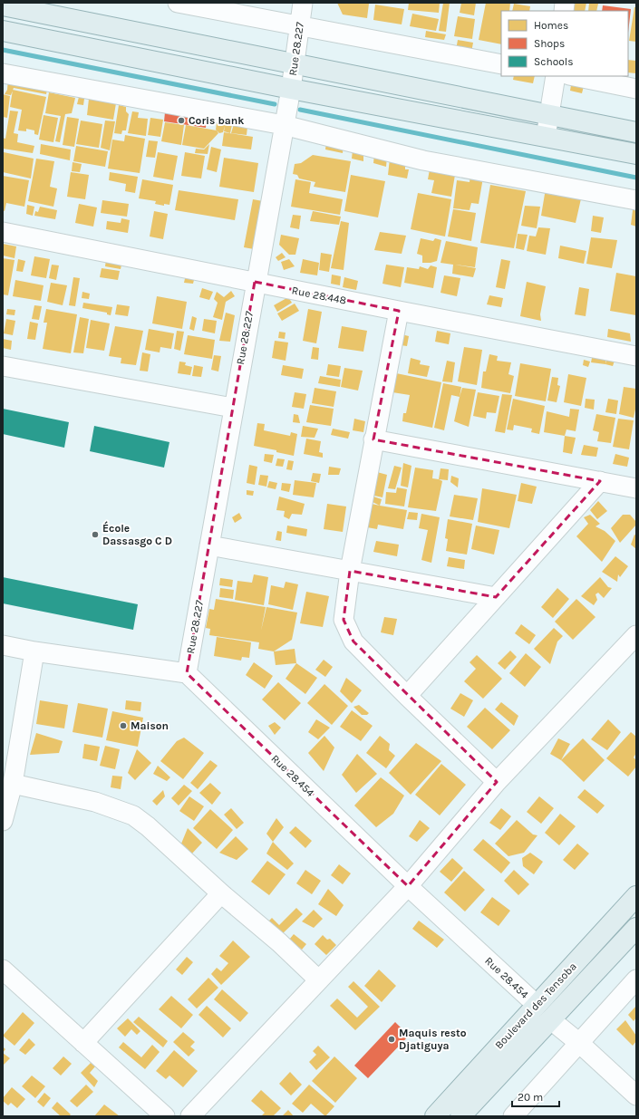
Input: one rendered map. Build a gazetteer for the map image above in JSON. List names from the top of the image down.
{
  "streets": {
    "main road": ["Boulevard des Tensoba"],
    "street": ["Rue 28.227", "Rue 28.448", "Rue 28.454"]
  },
  "crossings": [
    ["Rue 28.227", "Rue 28.448"],
    ["Rue 28.227", "Rue 28.454"],
    ["Rue 28.454", "Boulevard des Tensoba"]
  ],
  "places": [
    "Coris bank",
    "École Dassasgo C D",
    "Maison",
    "Maquis resto Djatiguya"
  ],
  "legend": ["Homes", "Shops", "Schools"],
  "scale_bar": "20 m"
}
